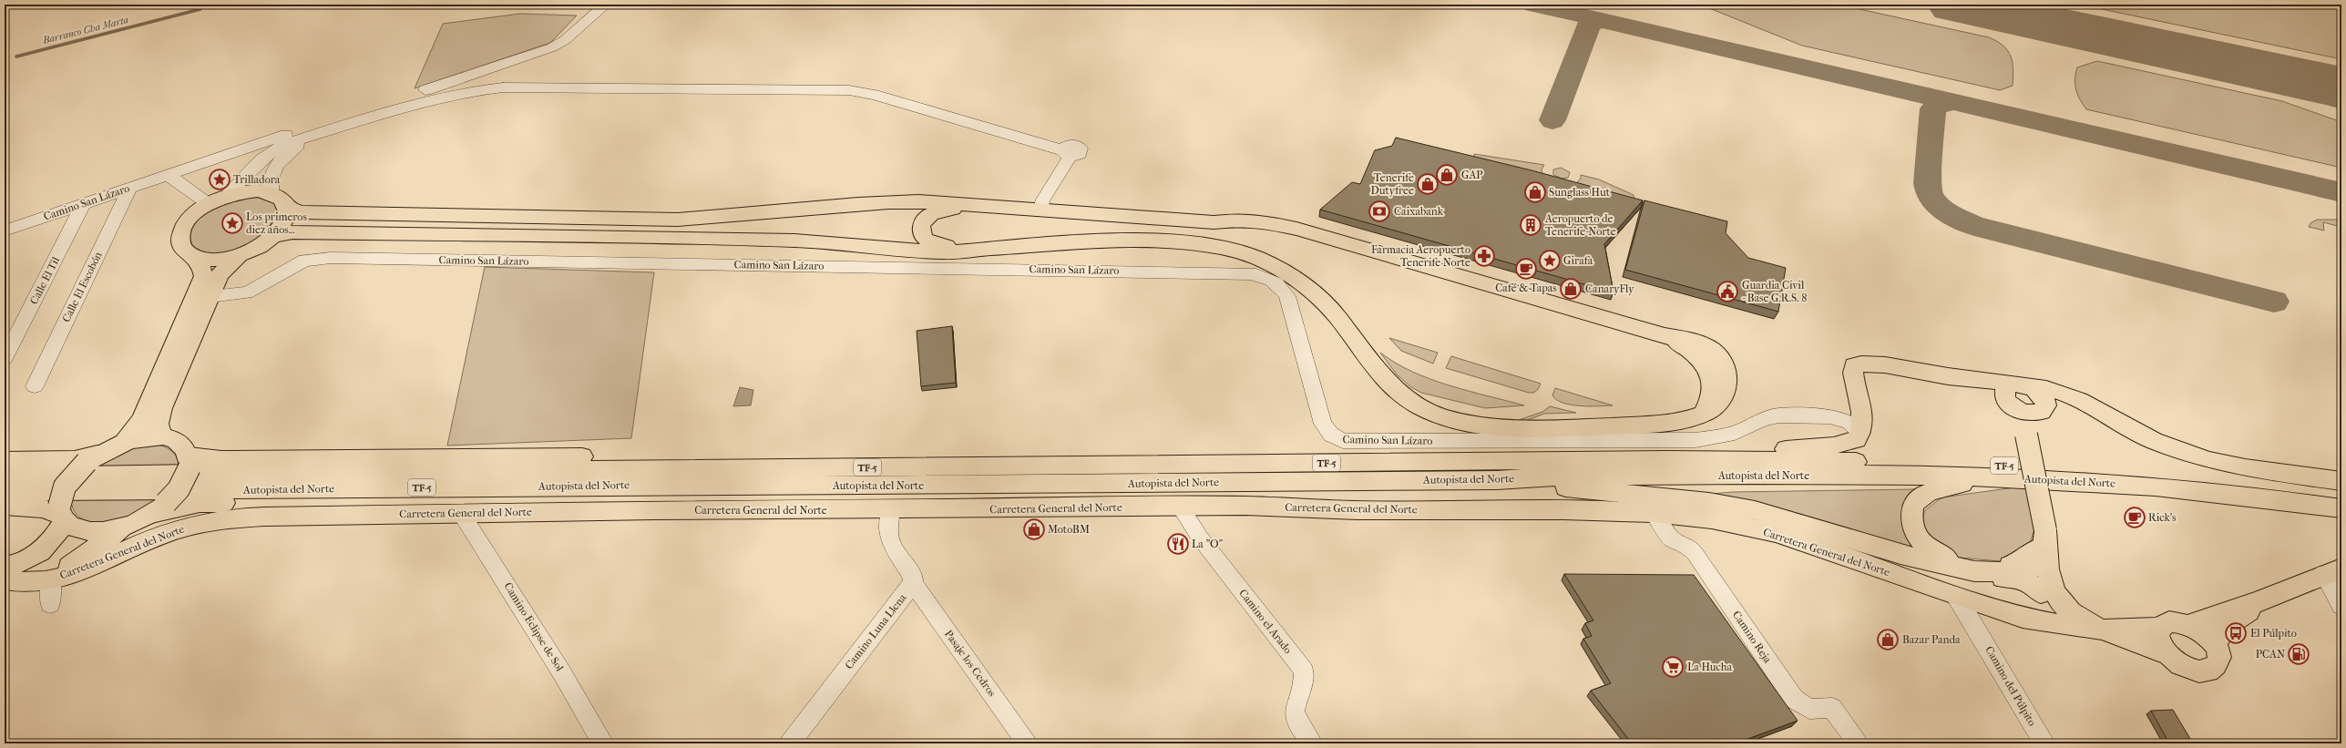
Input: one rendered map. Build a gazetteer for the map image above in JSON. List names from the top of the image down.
{
  "streets": {
    "main road": ["TF-5", "Autopista del Norte", "Carretera General del Norte"],
    "street": [
      "Camino San Lázaro",
      "Calle El Til",
      "Calle El Escobón",
      "Camino el Arado",
      "Camino Eclipse de Sol",
      "Camino Luna Llena",
      "Camino Reja",
      "Pasaje los Cedros",
      "Camino del Púlpito"
    ]
  },
  "crossings": [
    ["Camino San Lázaro", "Calle El Til"],
    ["Camino San Lázaro", "Calle El Escobón"],
    ["Carretera General del Norte", "Camino el Arado"],
    ["Carretera General del Norte", "Camino Eclipse de Sol"],
    ["Carretera General del Norte", "Camino Luna Llena"],
    ["Carretera General del Norte", "Camino Reja"],
    ["Carretera General del Norte", "Camino del Púlpito"],
    ["Camino Luna Llena", "Pasaje los Cedros"]
  ],
  "water": ["Barranco Cha Marta"],
  "places": {
    "shop": [
      "GAP",
      "Tenerife Dutyfree",
      "Sunglass Hut",
      "CanaryFly",
      "MotoBM",
      "Bazar Panda"
    ],
    "place": ["Trilladora", "Los primeros diez años...", "Girafa"],
    "bank": ["Caixabank"],
    "building": ["Aeropuerto de Tenerife-Norte"],
    "pharmacy": ["Farmacia Aeropuerto Tenerife Norte"],
    "cafe": ["Café & Tapas", "Rick's"],
    "public building": ["Guardia Civil - Base G.R.S. 8"],
    "restaurant": ["La \"O\""],
    "bus stop": ["El Púlpito"],
    "fuel station": ["PCAN"],
    "supermarket": ["La Hucha"]
  }
}
